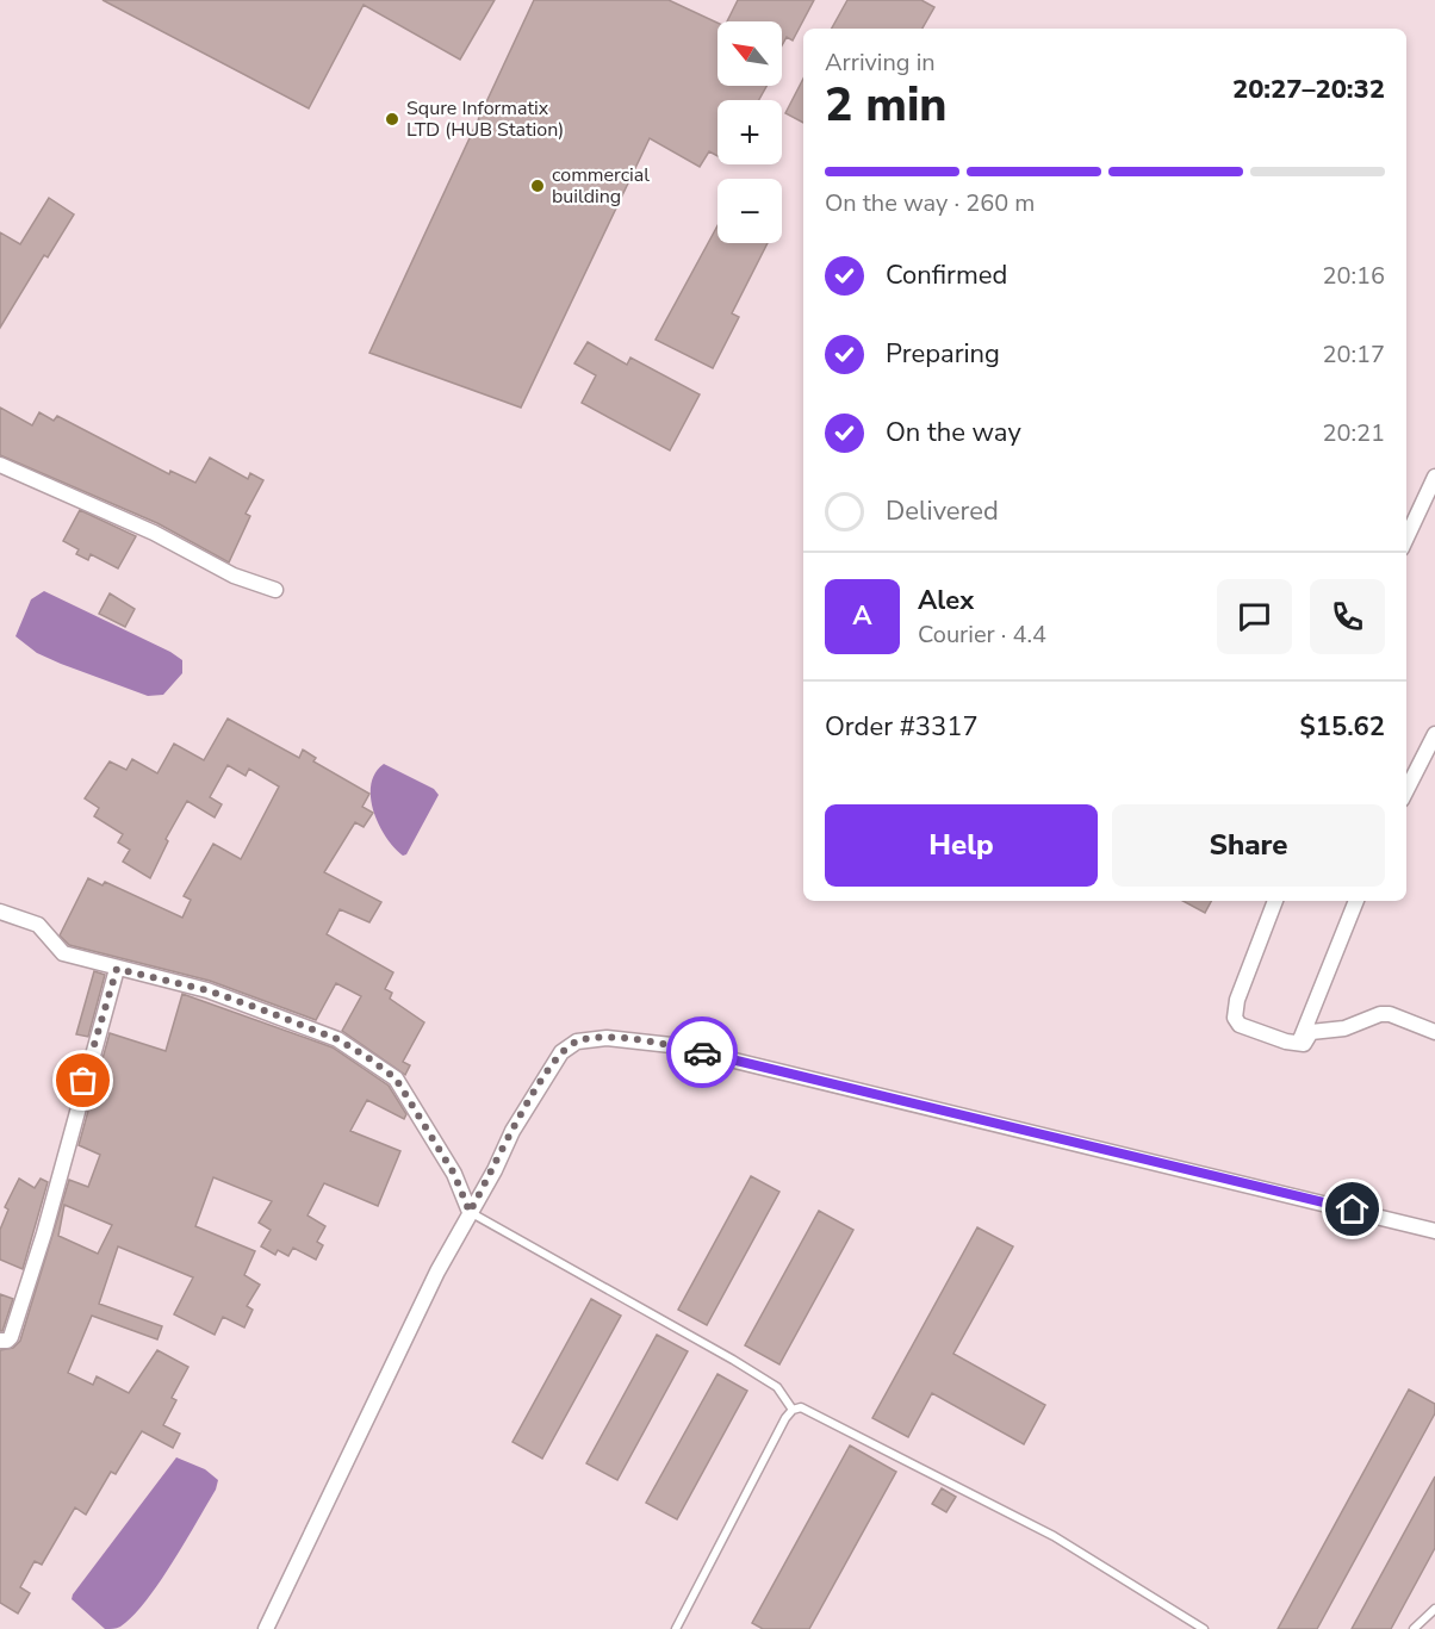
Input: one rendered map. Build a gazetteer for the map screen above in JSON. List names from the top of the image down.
{
  "places": ["Squre Informatix LTD (HUB Station)", "commercial building"],
  "north": "top left",
  "page": {
    "map_buttons": ["+", "−"],
    "heading": ["2 min", "Arriving in", "20:27–20:32"],
    "panel": [
      "Alex",
      "Courier · 4.4",
      "Order #3317",
      "$15.62"
    ],
    "bar": "On the way · 260 m",
    "list": [
      ["Confirmed", "20:16"],
      ["Preparing", "20:17"],
      ["On the way", "20:21"],
      "Delivered"
    ],
    "round": "A",
    "buttons": ["Help", "Share"]
  }
}
